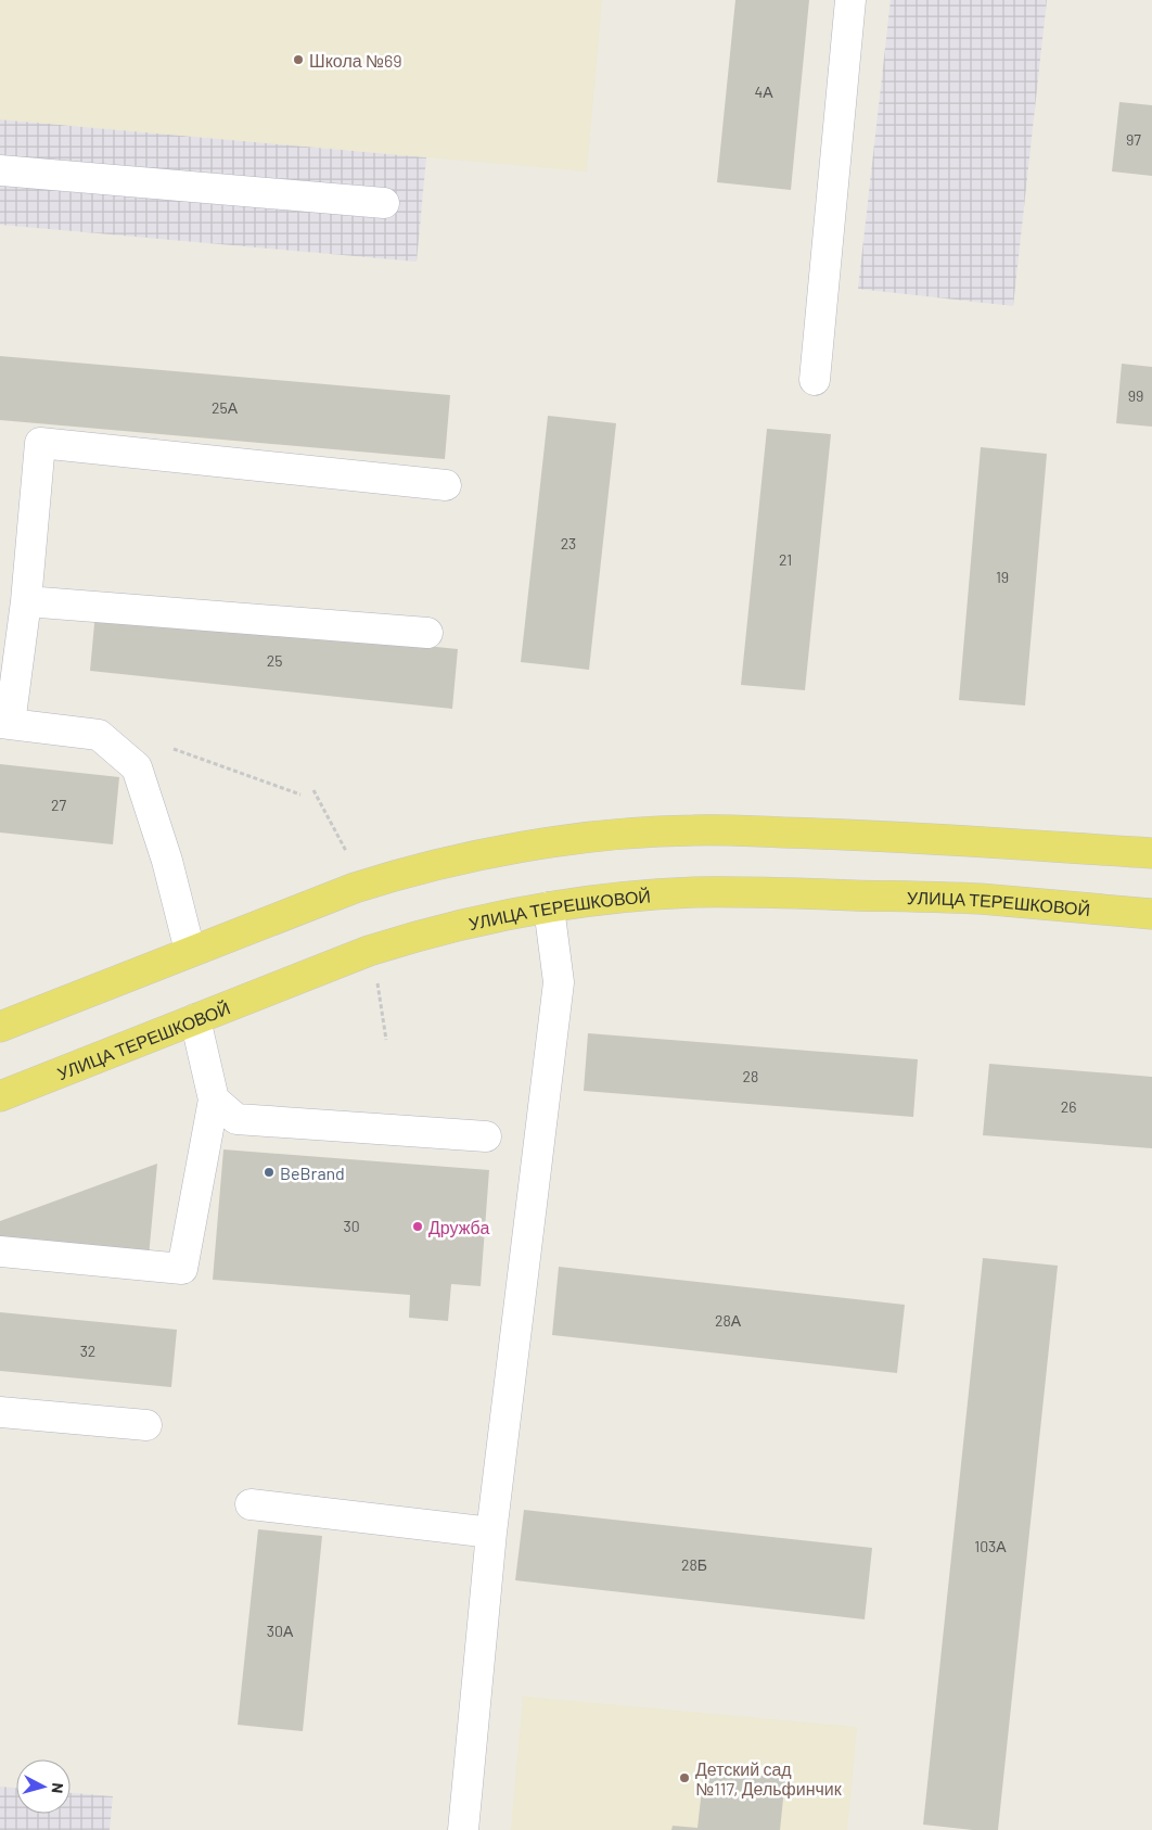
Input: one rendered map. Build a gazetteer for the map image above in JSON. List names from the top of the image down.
{
  "streets": {
    "main road": ["УЛИЦА ТЕРЕШКОВОЙ"]
  },
  "places": [
    "Школа №69",
    "BeBrand",
    "Дружба",
    "Детский сад №117, Дельфинчик"
  ],
  "house_numbers": [
    "4А",
    "97",
    "99",
    "25А",
    "23",
    "21",
    "19",
    "25",
    "27",
    "28",
    "26",
    "30",
    "28А",
    "32",
    "103А",
    "28Б",
    "30А"
  ],
  "north": "right"
}
